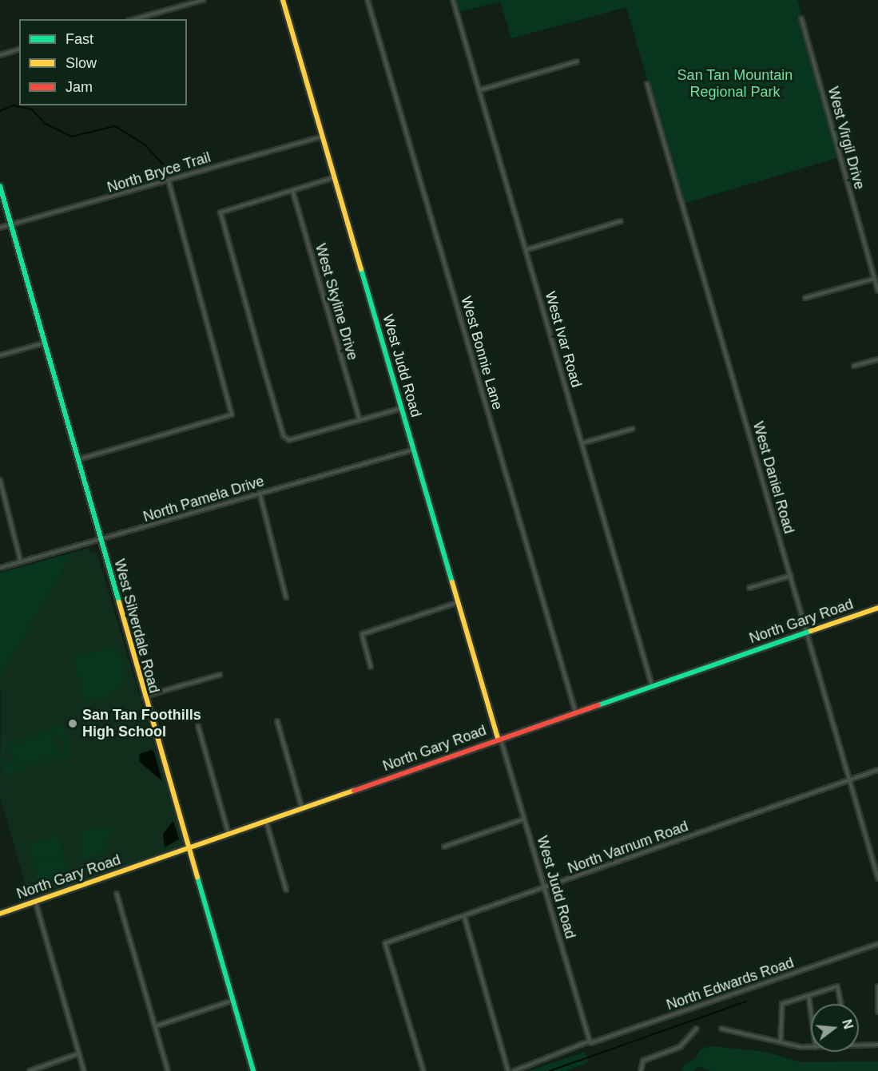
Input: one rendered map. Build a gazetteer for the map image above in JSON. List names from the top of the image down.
{
  "streets": {
    "street": [
      "West Virgil Drive",
      "North Bryce Trail",
      "West Skyline Drive",
      "West Ivar Road",
      "West Bonnie Lane",
      "West Judd Road",
      "West Daniel Road",
      "North Pamela Drive",
      "North Gary Road",
      "West Silverdale Road",
      "North Varnum Road",
      "North Edwards Road"
    ]
  },
  "crossings": [
    ["North Bryce Trail", "West Judd Road"],
    ["North Bryce Trail", "West Silverdale Road"],
    ["West Ivar Road", "North Gary Road"],
    ["West Bonnie Lane", "North Gary Road"],
    ["West Judd Road", "North Pamela Drive"],
    ["West Judd Road", "North Gary Road"],
    ["West Judd Road", "North Varnum Road"],
    ["West Judd Road", "North Edwards Road"],
    ["West Daniel Road", "North Gary Road"],
    ["West Daniel Road", "North Varnum Road"],
    ["North Pamela Drive", "West Silverdale Road"],
    ["North Gary Road", "West Silverdale Road"]
  ],
  "parks": ["San Tan Mountain Regional Park"],
  "places": ["San Tan Foothills High School"],
  "legend": ["Fast", "Slow", "Jam"],
  "north": "right"
}
